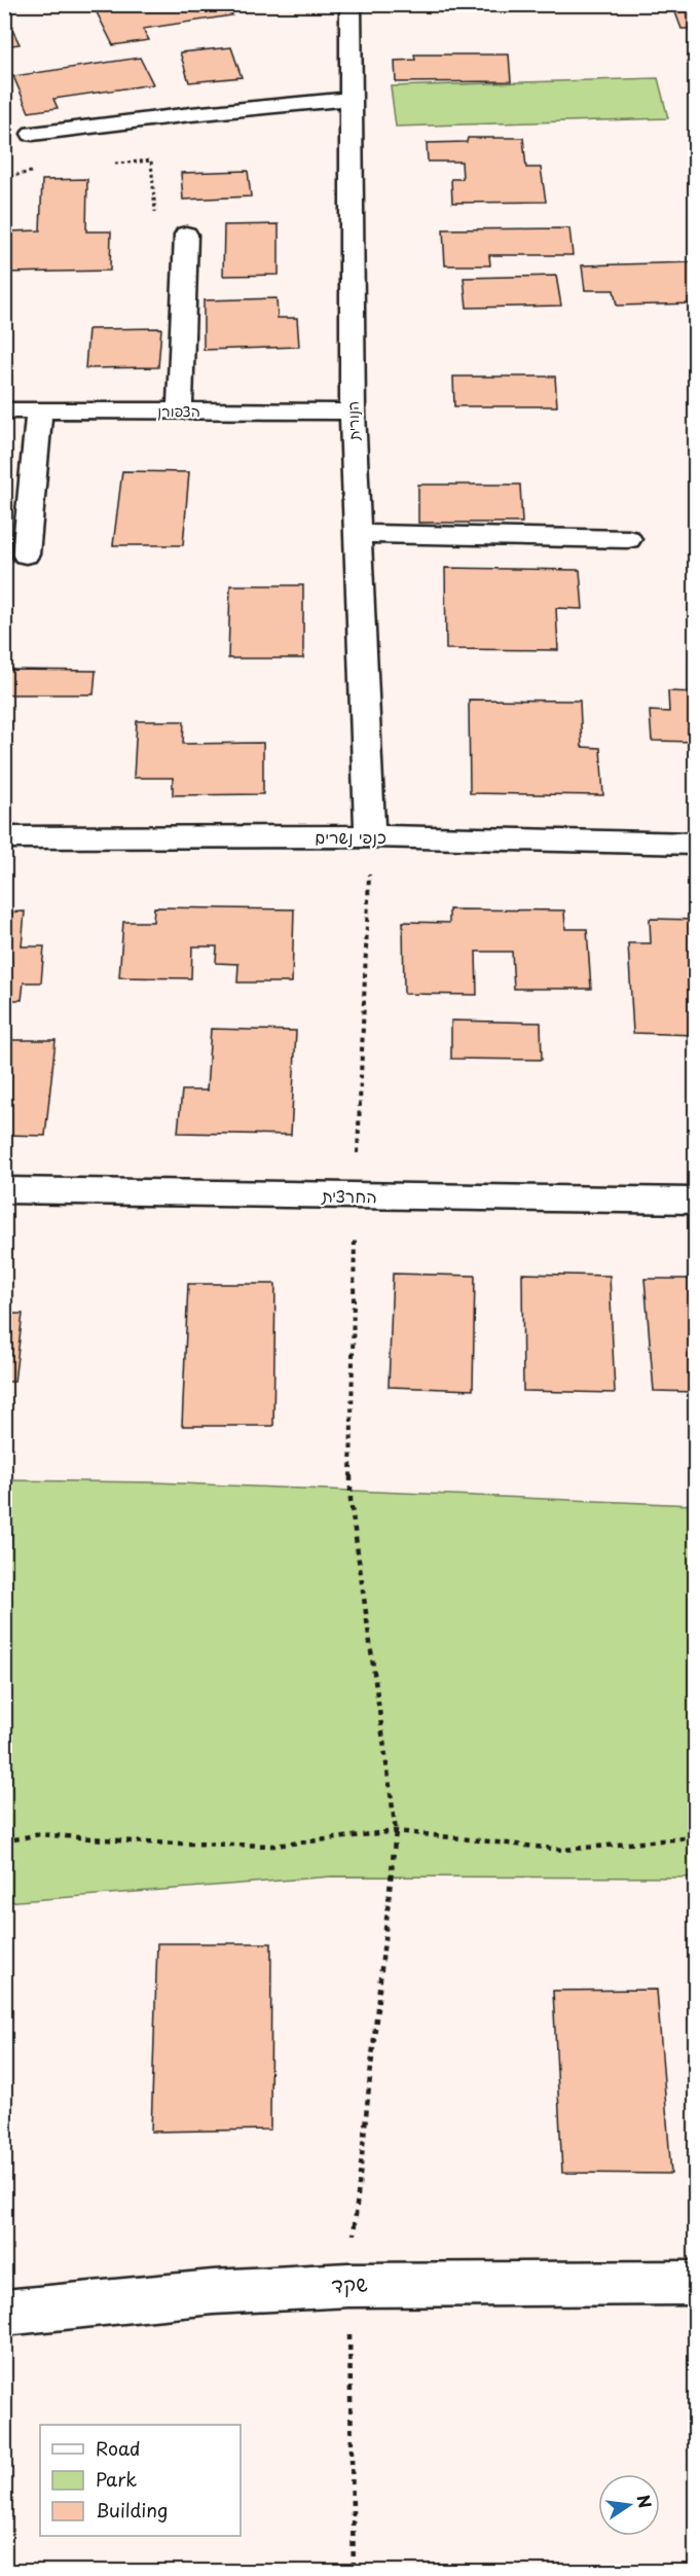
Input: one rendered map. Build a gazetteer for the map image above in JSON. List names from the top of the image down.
{
  "streets": {
    "street": [
      "הצפורן",
      "הנורית",
      "כנפי נשרים",
      "החרצית",
      "שקד"
    ]
  },
  "crossings": [
    ["הצפורן", "הנורית"],
    ["הנורית", "כנפי נשרים"]
  ],
  "legend": ["Road", "Park", "Building"],
  "north": "right"
}
